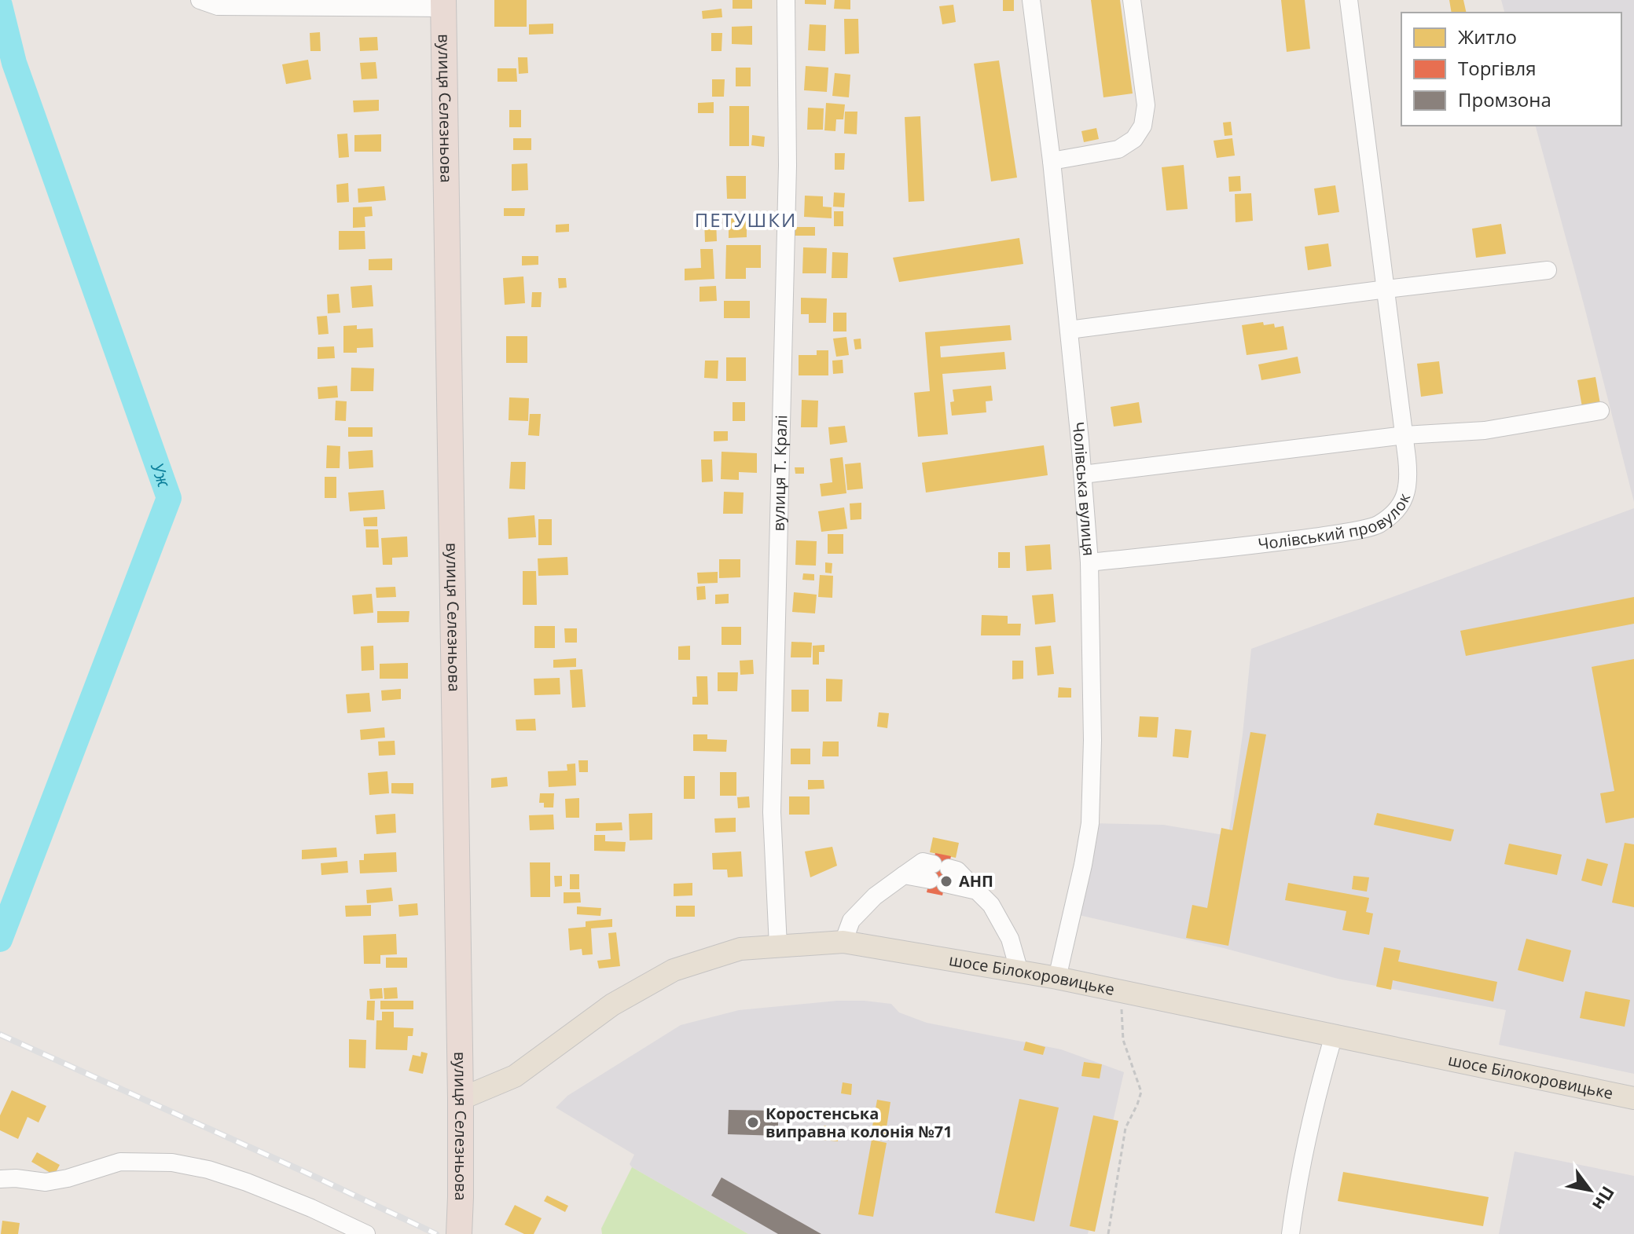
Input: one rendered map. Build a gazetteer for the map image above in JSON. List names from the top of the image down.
{
  "streets": {
    "highway": ["вулиця Селезньова"],
    "main road": ["шосе Білокоровицьке"],
    "street": ["вулиця Т. Кралі", "Чолівська вулиця", "Чолівський провулок"]
  },
  "crossings": [
    ["вулиця Селезньова", "шосе Білокоровицьке"],
    ["вулиця Т. Кралі", "шосе Білокоровицьке"],
    ["Чолівська вулиця", "Чолівський провулок"],
    ["Чолівська вулиця", "шосе Білокоровицьке"]
  ],
  "districts": ["ПЕТУШКИ"],
  "water": ["Уж"],
  "places": ["АНП", "Коростенська виправна колонія №71"],
  "legend": ["Житло", "Торгівля", "Промзона"],
  "north": "bottom right"
}
